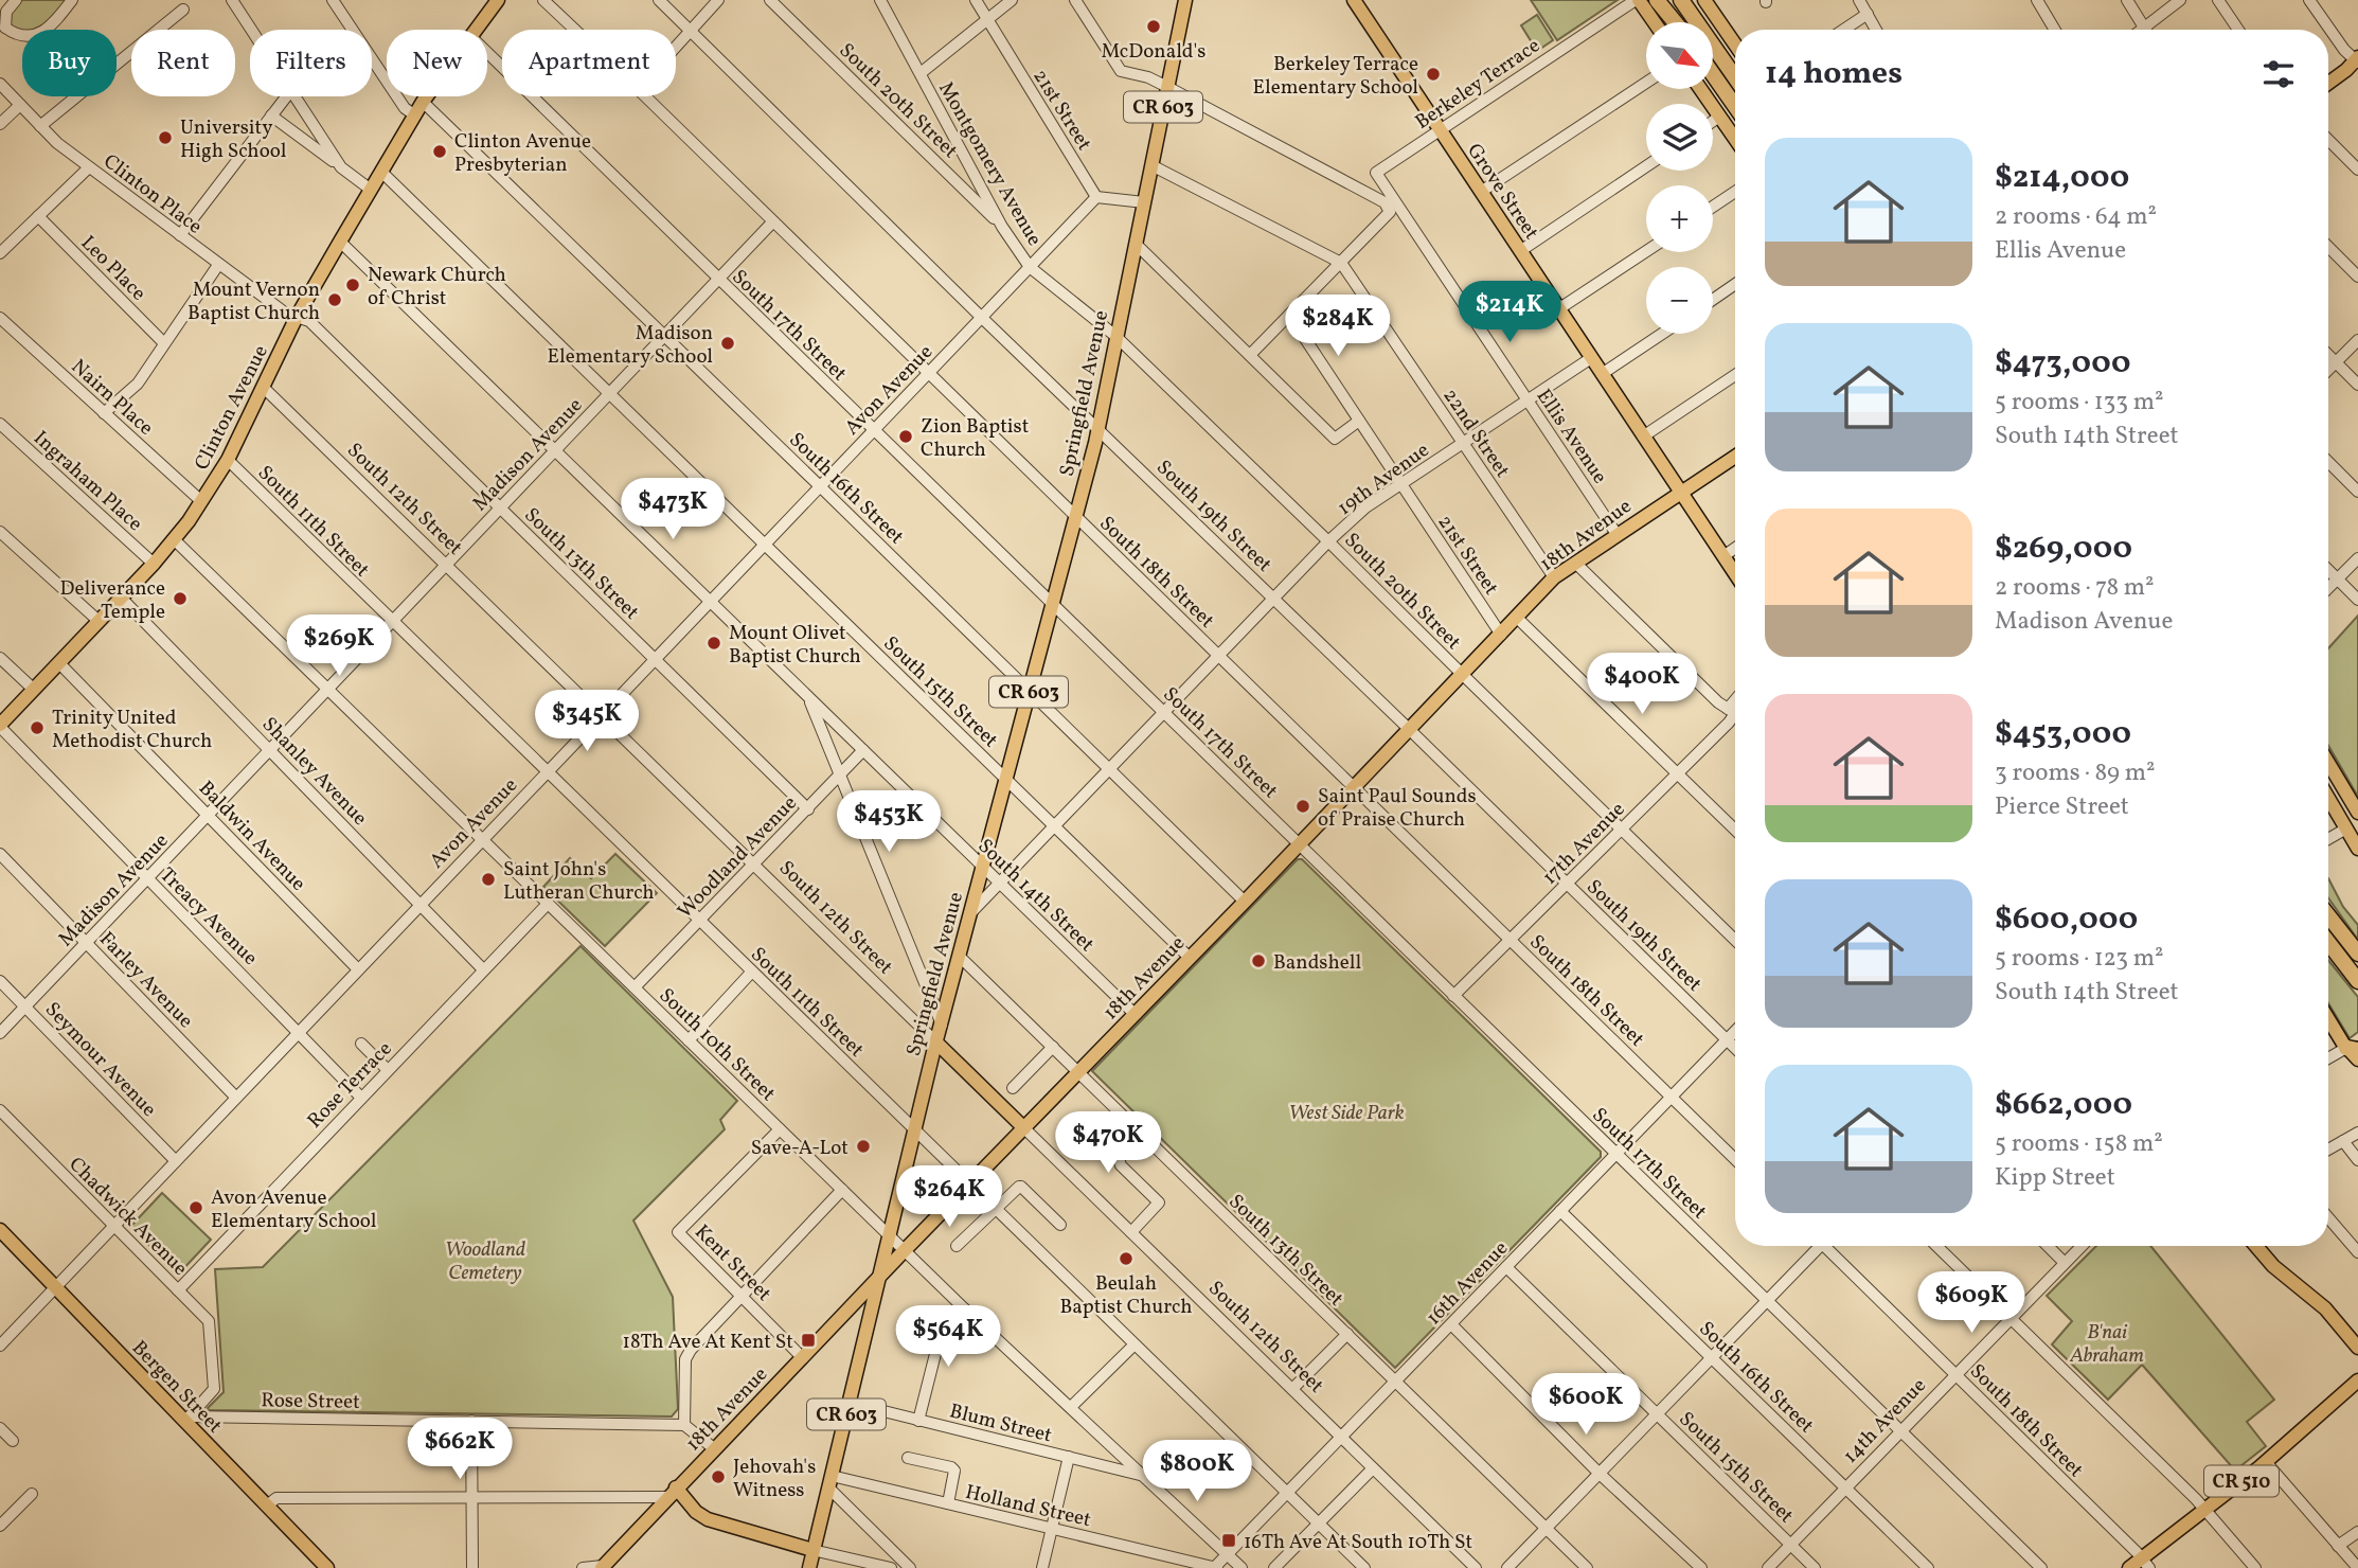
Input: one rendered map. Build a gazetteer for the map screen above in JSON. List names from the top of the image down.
{
  "streets": {
    "main road": [
      "CR 603",
      "Grove Street",
      "Springfield Avenue",
      "Clinton Avenue",
      "South 12th Street",
      "18th Avenue",
      "Bergen Street",
      "CR 510"
    ],
    "street": [
      "Berkeley Terrace",
      "South 20th Street",
      "21st Street",
      "Montgomery Avenue",
      "Clinton Place",
      "Leo Place",
      "South 17th Street",
      "Avon Avenue",
      "Nairn Place",
      "22nd Street",
      "Ellis Avenue",
      "Madison Avenue",
      "19th Avenue",
      "Ingraham Place",
      "South 16th Street",
      "South 19th Street",
      "South 11th Street",
      "South 13th Street",
      "South 18th Street",
      "South 15th Street",
      "Shanley Avenue",
      "Baldwin Avenue",
      "17th Avenue",
      "Woodland Avenue",
      "South 14th Street",
      "Treacy Avenue",
      "Farley Avenue",
      "South 10th Street",
      "Seymour Avenue",
      "Rose Terrace",
      "Chadwick Avenue",
      "Kent Street",
      "16th Avenue",
      "Rose Street",
      "14th Avenue",
      "Blum Street",
      "Holland Street"
    ]
  },
  "crossings": [
    ["Berkeley Terrace", "Grove Street"],
    ["Berkeley Terrace", "Ellis Avenue"],
    ["South 20th Street", "Montgomery Avenue"],
    ["South 20th Street", "Avon Avenue"],
    ["South 20th Street", "Springfield Avenue"],
    ["South 20th Street", "19th Avenue"],
    ["South 20th Street", "18th Avenue"],
    ["South 20th Street", "17th Avenue"],
    ["21st Street", "Avon Avenue"],
    ["21st Street", "19th Avenue"],
    ["21st Street", "18th Avenue"],
    ["Montgomery Avenue", "Avon Avenue"],
    ["Grove Street", "19th Avenue"],
    ["Grove Street", "18th Avenue"],
    ["Clinton Place", "Clinton Avenue"],
    ["Clinton Place", "South 13th Street"],
    ["South 17th Street", "Avon Avenue"],
    ["South 17th Street", "Springfield Avenue"],
    ["South 17th Street", "Madison Avenue"],
    ["South 17th Street", "19th Avenue"],
    ["South 17th Street", "18th Avenue"],
    ["South 17th Street", "17th Avenue"],
    ["South 17th Street", "16th Avenue"],
    ["South 17th Street", "14th Avenue"],
    ["Avon Avenue", "South 16th Street"],
    ["Avon Avenue", "South 12th Street"],
    ["Avon Avenue", "South 19th Street"],
    ["Avon Avenue", "South 11th Street"],
    ["Avon Avenue", "South 13th Street"],
    ["Avon Avenue", "South 18th Street"],
    ["Avon Avenue", "South 15th Street"],
    ["Avon Avenue", "Shanley Avenue"],
    ["Avon Avenue", "Baldwin Avenue"],
    ["Avon Avenue", "South 14th Street"],
    ["Avon Avenue", "Treacy Avenue"],
    ["Avon Avenue", "Farley Avenue"],
    ["Avon Avenue", "South 10th Street"],
    ["Avon Avenue", "Seymour Avenue"],
    ["Avon Avenue", "Chadwick Avenue"],
    ["Avon Avenue", "Bergen Street"],
    ["Springfield Avenue", "22nd Street"],
    ["Springfield Avenue", "19th Avenue"],
    ["Springfield Avenue", "South 16th Street"],
    ["Springfield Avenue", "South 12th Street"],
    ["Springfield Avenue", "South 19th Street"],
    ["Springfield Avenue", "South 11th Street"],
    ["Springfield Avenue", "18th Avenue"],
    ["Springfield Avenue", "South 13th Street"],
    ["Springfield Avenue", "South 18th Street"],
    ["Springfield Avenue", "South 15th Street"],
    ["Springfield Avenue", "South 14th Street"],
    ["Springfield Avenue", "South 10th Street"],
    ["Springfield Avenue", "Blum Street"],
    ["Springfield Avenue", "Holland Street"],
    ["Nairn Place", "Clinton Avenue"],
    ["Clinton Avenue", "Ingraham Place"],
    ["Clinton Avenue", "South 16th Street"],
    ["Clinton Avenue", "South 12th Street"],
    ["Clinton Avenue", "South 11th Street"],
    ["Clinton Avenue", "South 13th Street"],
    ["Clinton Avenue", "South 15th Street"],
    ["Clinton Avenue", "Shanley Avenue"],
    ["Clinton Avenue", "Baldwin Avenue"],
    ["Clinton Avenue", "South 14th Street"],
    ["Clinton Avenue", "Treacy Avenue"],
    ["Clinton Avenue", "South 10th Street"],
    ["22nd Street", "19th Avenue"],
    ["22nd Street", "18th Avenue"],
    ["Ellis Avenue", "19th Avenue"],
    ["Ellis Avenue", "18th Avenue"],
    ["Madison Avenue", "South 16th Street"],
    ["Madison Avenue", "South 12th Street"],
    ["Madison Avenue", "South 11th Street"],
    ["Madison Avenue", "South 13th Street"],
    ["Madison Avenue", "South 18th Street"],
    ["Madison Avenue", "South 15th Street"],
    ["Madison Avenue", "Shanley Avenue"],
    ["Madison Avenue", "Baldwin Avenue"],
    ["Madison Avenue", "South 14th Street"],
    ["Madison Avenue", "Treacy Avenue"],
    ["Madison Avenue", "Farley Avenue"],
    ["Madison Avenue", "South 10th Street"],
    ["Madison Avenue", "Seymour Avenue"],
    ["19th Avenue", "South 16th Street"],
    ["19th Avenue", "South 19th Street"],
    ["19th Avenue", "South 18th Street"],
    ["19th Avenue", "South 15th Street"],
    ["19th Avenue", "South 14th Street"],
    ["South 16th Street", "18th Avenue"],
    ["South 16th Street", "16th Avenue"],
    ["South 16th Street", "14th Avenue"],
    ["South 12th Street", "18th Avenue"],
    ["South 12th Street", "Woodland Avenue"],
    ["South 12th Street", "16th Avenue"],
    ["South 19th Street", "18th Avenue"],
    ["South 19th Street", "17th Avenue"],
    ["South 19th Street", "16th Avenue"],
    ["South 11th Street", "18th Avenue"],
    ["South 11th Street", "Woodland Avenue"],
    ["South 11th Street", "16th Avenue"],
    ["18th Avenue", "South 13th Street"],
    ["18th Avenue", "South 18th Street"],
    ["18th Avenue", "South 15th Street"],
    ["18th Avenue", "South 14th Street"],
    ["18th Avenue", "South 10th Street"],
    ["18th Avenue", "Kent Street"],
    ["South 13th Street", "Woodland Avenue"],
    ["South 13th Street", "16th Avenue"],
    ["South 18th Street", "17th Avenue"],
    ["South 18th Street", "16th Avenue"],
    ["South 18th Street", "14th Avenue"],
    ["South 18th Street", "CR 510"],
    ["South 15th Street", "16th Avenue"],
    ["South 15th Street", "14th Avenue"],
    ["Shanley Avenue", "Rose Terrace"],
    ["Woodland Avenue", "South 14th Street"],
    ["Woodland Avenue", "South 10th Street"],
    ["Treacy Avenue", "Rose Terrace"],
    ["South 10th Street", "Rose Terrace"],
    ["South 10th Street", "Kent Street"],
    ["South 10th Street", "16th Avenue"],
    ["South 10th Street", "Blum Street"],
    ["Rose Terrace", "Chadwick Avenue"],
    ["Chadwick Avenue", "Bergen Street"],
    ["Chadwick Avenue", "Rose Street"],
    ["16th Avenue", "Holland Street"],
    ["Bergen Street", "Rose Street"]
  ],
  "parks": ["West Side Park", "Woodland Cemetery", "B'nai Abraham"],
  "places": {
    "other": [
      "McDonald's",
      "Berkeley Terrace Elementary School",
      "University High School",
      "Clinton Avenue Presbyterian",
      "Newark Church of Christ",
      "Mount Vernon Baptist Church",
      "Madison Elementary School",
      "Zion Baptist Church",
      "Deliverance Temple",
      "Mount Olivet Baptist Church",
      "Trinity United Methodist Church",
      "Saint Paul Sounds of Praise Church",
      "Saint John's Lutheran Church",
      "Bandshell",
      "Save-A-Lot",
      "Avon Avenue Elementary School",
      "Beulah Baptist Church",
      "Jehovah's Witness"
    ],
    "transit": ["18Th Ave At Kent St", "16Th Ave At South 10Th St"]
  },
  "north": "bottom right",
  "page": {
    "map_buttons": ["+", "−"],
    "chip": [
      "Buy",
      "Rent",
      "Filters",
      "New",
      "Apartment"
    ],
    "heading": "14 homes",
    "list": [
      {
        "name": "$214,000",
        "note": "2 rooms · 64 m² · Ellis Avenue"
      },
      {
        "name": "$473,000",
        "note": "5 rooms · 133 m² · South 14th Street"
      },
      {
        "name": "$269,000",
        "note": "2 rooms · 78 m² · Madison Avenue"
      },
      {
        "name": "$453,000",
        "note": "3 rooms · 89 m² · Pierce Street"
      },
      {
        "name": "$600,000",
        "note": "5 rooms · 123 m² · South 14th Street"
      },
      {
        "name": "$662,000",
        "note": "5 rooms · 158 m² · Kipp Street"
      }
    ],
    "price": [
      "$214K",
      "$284K",
      "$473K",
      "$269K",
      "$400K",
      "$345K",
      "$453K",
      "$470K",
      "$264K",
      "$609K",
      "$564K",
      "$600K",
      "$662K",
      "$800K"
    ]
  }
}
